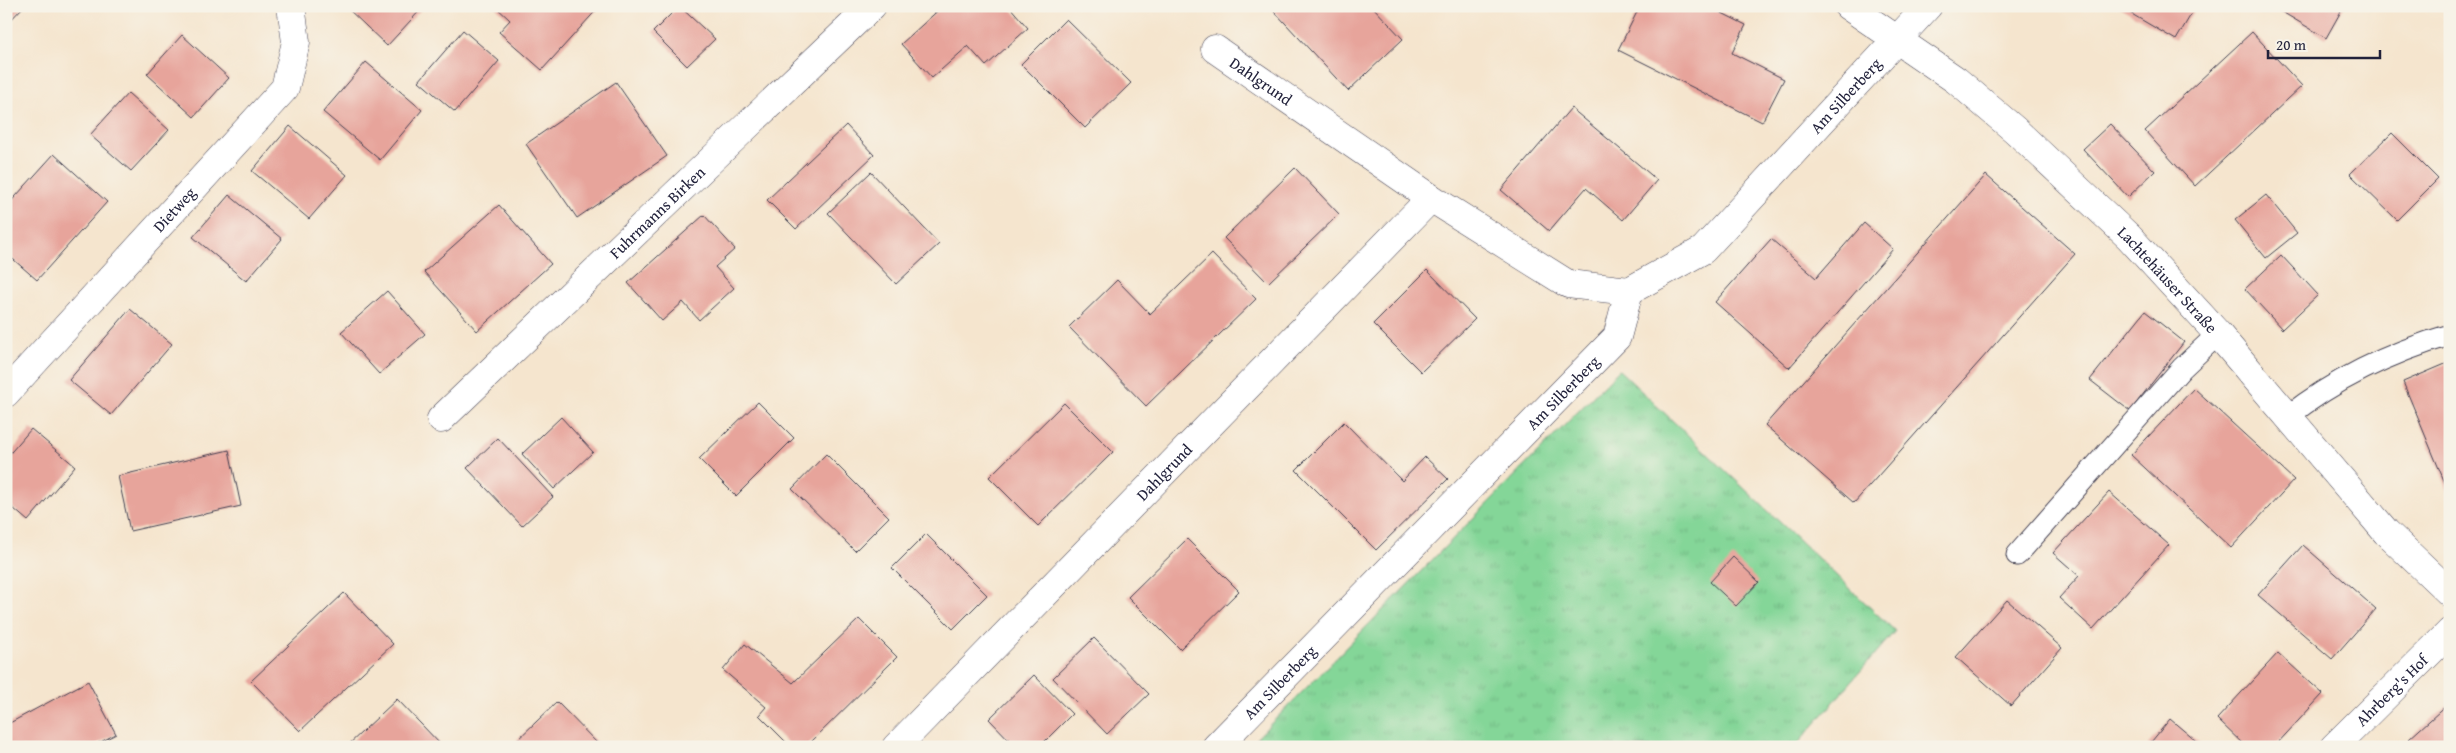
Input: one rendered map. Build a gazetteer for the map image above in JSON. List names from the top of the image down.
{
  "streets": {
    "street": [
      "Dahlgrund",
      "Am Silberberg",
      "Dietweg",
      "Fuhrmanns Birken",
      "Lachtehäuser Straße",
      "Ahrberg's Hof"
    ]
  },
  "crossings": [
    ["Dahlgrund", "Am Silberberg"],
    ["Am Silberberg", "Lachtehäuser Straße"]
  ],
  "scale_bar": "20 m"
}
